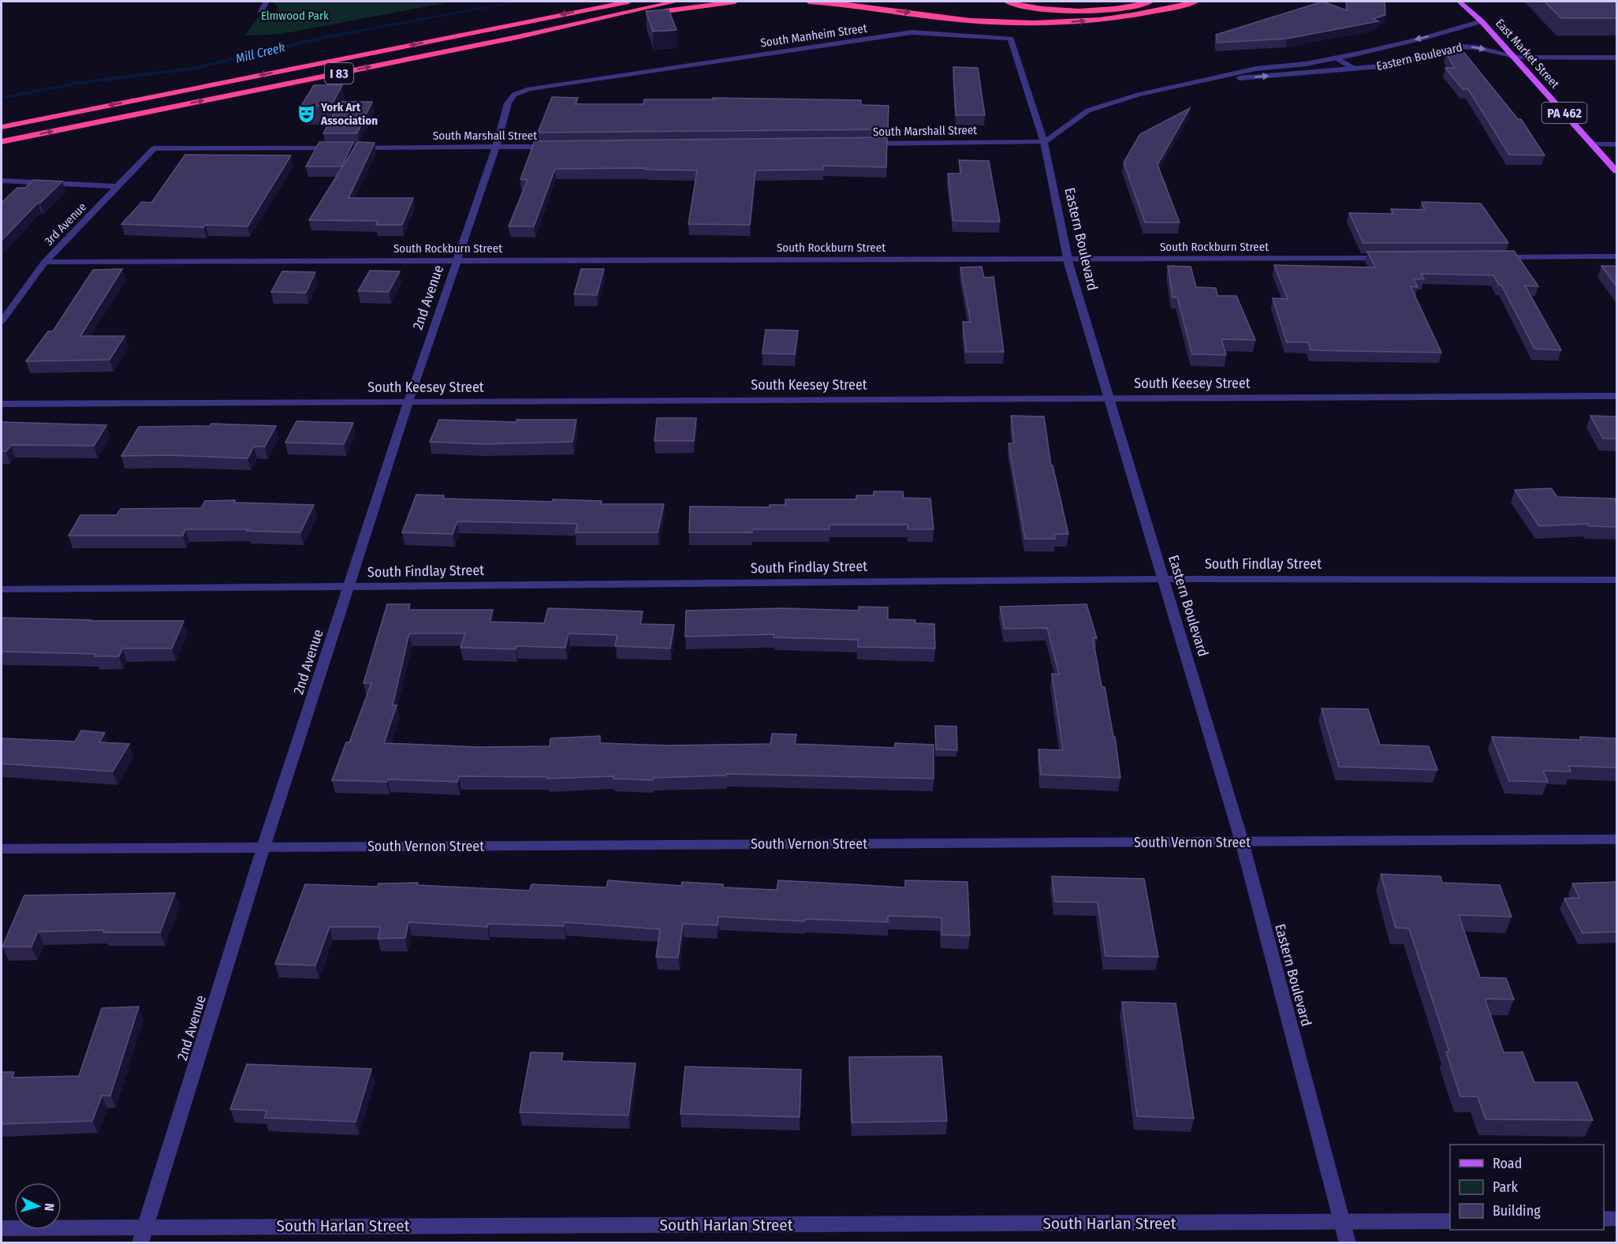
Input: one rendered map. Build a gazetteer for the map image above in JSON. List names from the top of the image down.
{
  "streets": {
    "highway": ["I 83"],
    "main road": ["East Market Street", "PA 462"],
    "street": [
      "South Manheim Street",
      "Eastern Boulevard",
      "South Marshall Street",
      "3rd Avenue",
      "South Rockburn Street",
      "2nd Avenue",
      "South Keesey Street",
      "South Findlay Street",
      "South Vernon Street",
      "South Harlan Street"
    ]
  },
  "crossings": [
    ["South Manheim Street", "Eastern Boulevard"],
    ["South Manheim Street", "South Marshall Street"],
    ["South Manheim Street", "2nd Avenue"],
    ["East Market Street", "Eastern Boulevard"],
    ["Eastern Boulevard", "South Marshall Street"],
    ["Eastern Boulevard", "South Rockburn Street"],
    ["Eastern Boulevard", "South Keesey Street"],
    ["Eastern Boulevard", "South Findlay Street"],
    ["Eastern Boulevard", "South Vernon Street"],
    ["Eastern Boulevard", "South Harlan Street"],
    ["South Marshall Street", "2nd Avenue"],
    ["3rd Avenue", "South Rockburn Street"],
    ["South Rockburn Street", "2nd Avenue"],
    ["2nd Avenue", "South Keesey Street"],
    ["2nd Avenue", "South Findlay Street"],
    ["2nd Avenue", "South Vernon Street"],
    ["2nd Avenue", "South Harlan Street"]
  ],
  "water": ["Mill Creek"],
  "parks": ["Elmwood Park"],
  "places": {
    "theatre": ["York Art Association"]
  },
  "legend": ["Road", "Park", "Building"],
  "north": "right"
}
